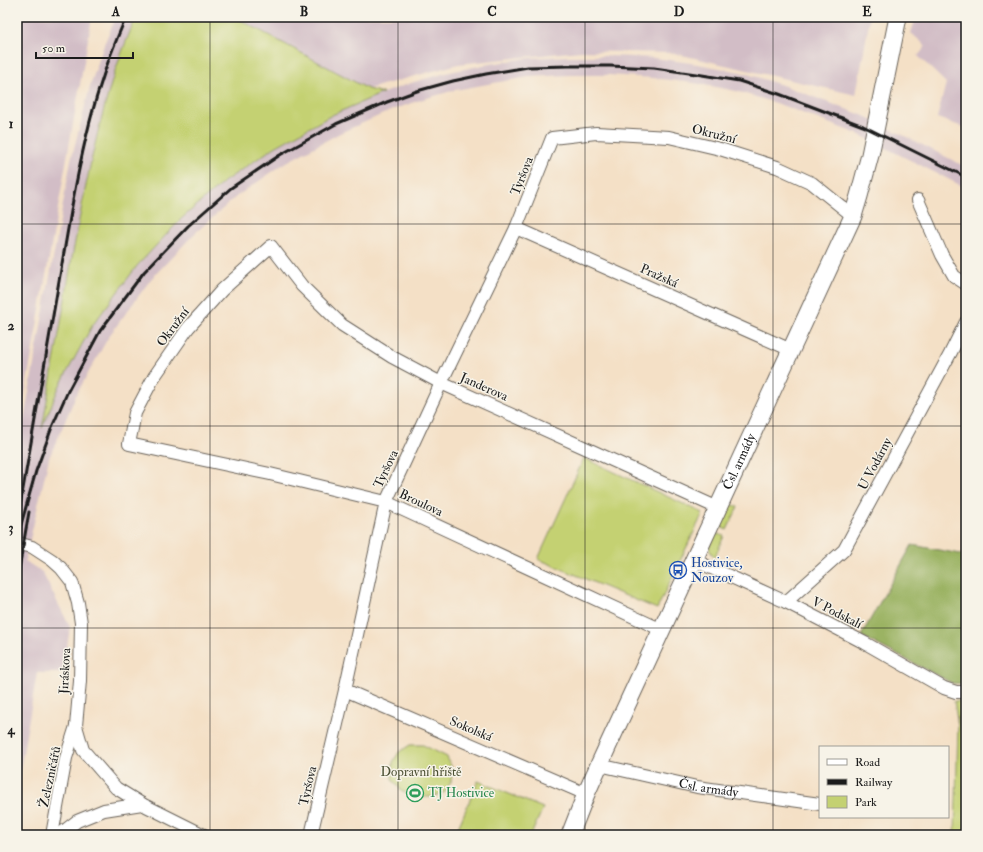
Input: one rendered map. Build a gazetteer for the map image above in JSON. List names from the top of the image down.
{
  "streets": {
    "main road": ["Čsl. armády"],
    "street": [
      "Okružní",
      "Tyršova",
      "Pražská",
      "Janderova",
      "U Vodárny",
      "Broulova",
      "V Podskalí",
      "Jiráskova",
      "Sokolská",
      "Železničářů"
    ]
  },
  "crossings": [
    ["Okružní", "Tyršova"],
    ["Okružní", "Janderova"],
    ["Okružní", "Čsl. armády"],
    ["Okružní", "Broulova"],
    ["Tyršova", "Pražská"],
    ["Tyršova", "Janderova"],
    ["Tyršova", "Broulova"],
    ["Tyršova", "Sokolská"],
    ["Pražská", "Čsl. armády"],
    ["Janderova", "Čsl. armády"],
    ["Čsl. armády", "Broulova"],
    ["Čsl. armády", "V Podskalí"],
    ["Čsl. armády", "Sokolská"],
    ["U Vodárny", "V Podskalí"],
    ["Jiráskova", "Železničářů"]
  ],
  "parks": ["Dopravní hřiště"],
  "places": {
    "bus stop": ["Hostivice, Nouzov"],
    "sports": ["TJ Hostivice"]
  },
  "legend": ["Road", "Railway", "Park"],
  "scale_bar": "50 m",
  "grid": {
    "columns": [
      "A",
      "B",
      "C",
      "D",
      "E"
    ],
    "rows": [
      "1",
      "2",
      "3",
      "4"
    ]
  }
}
